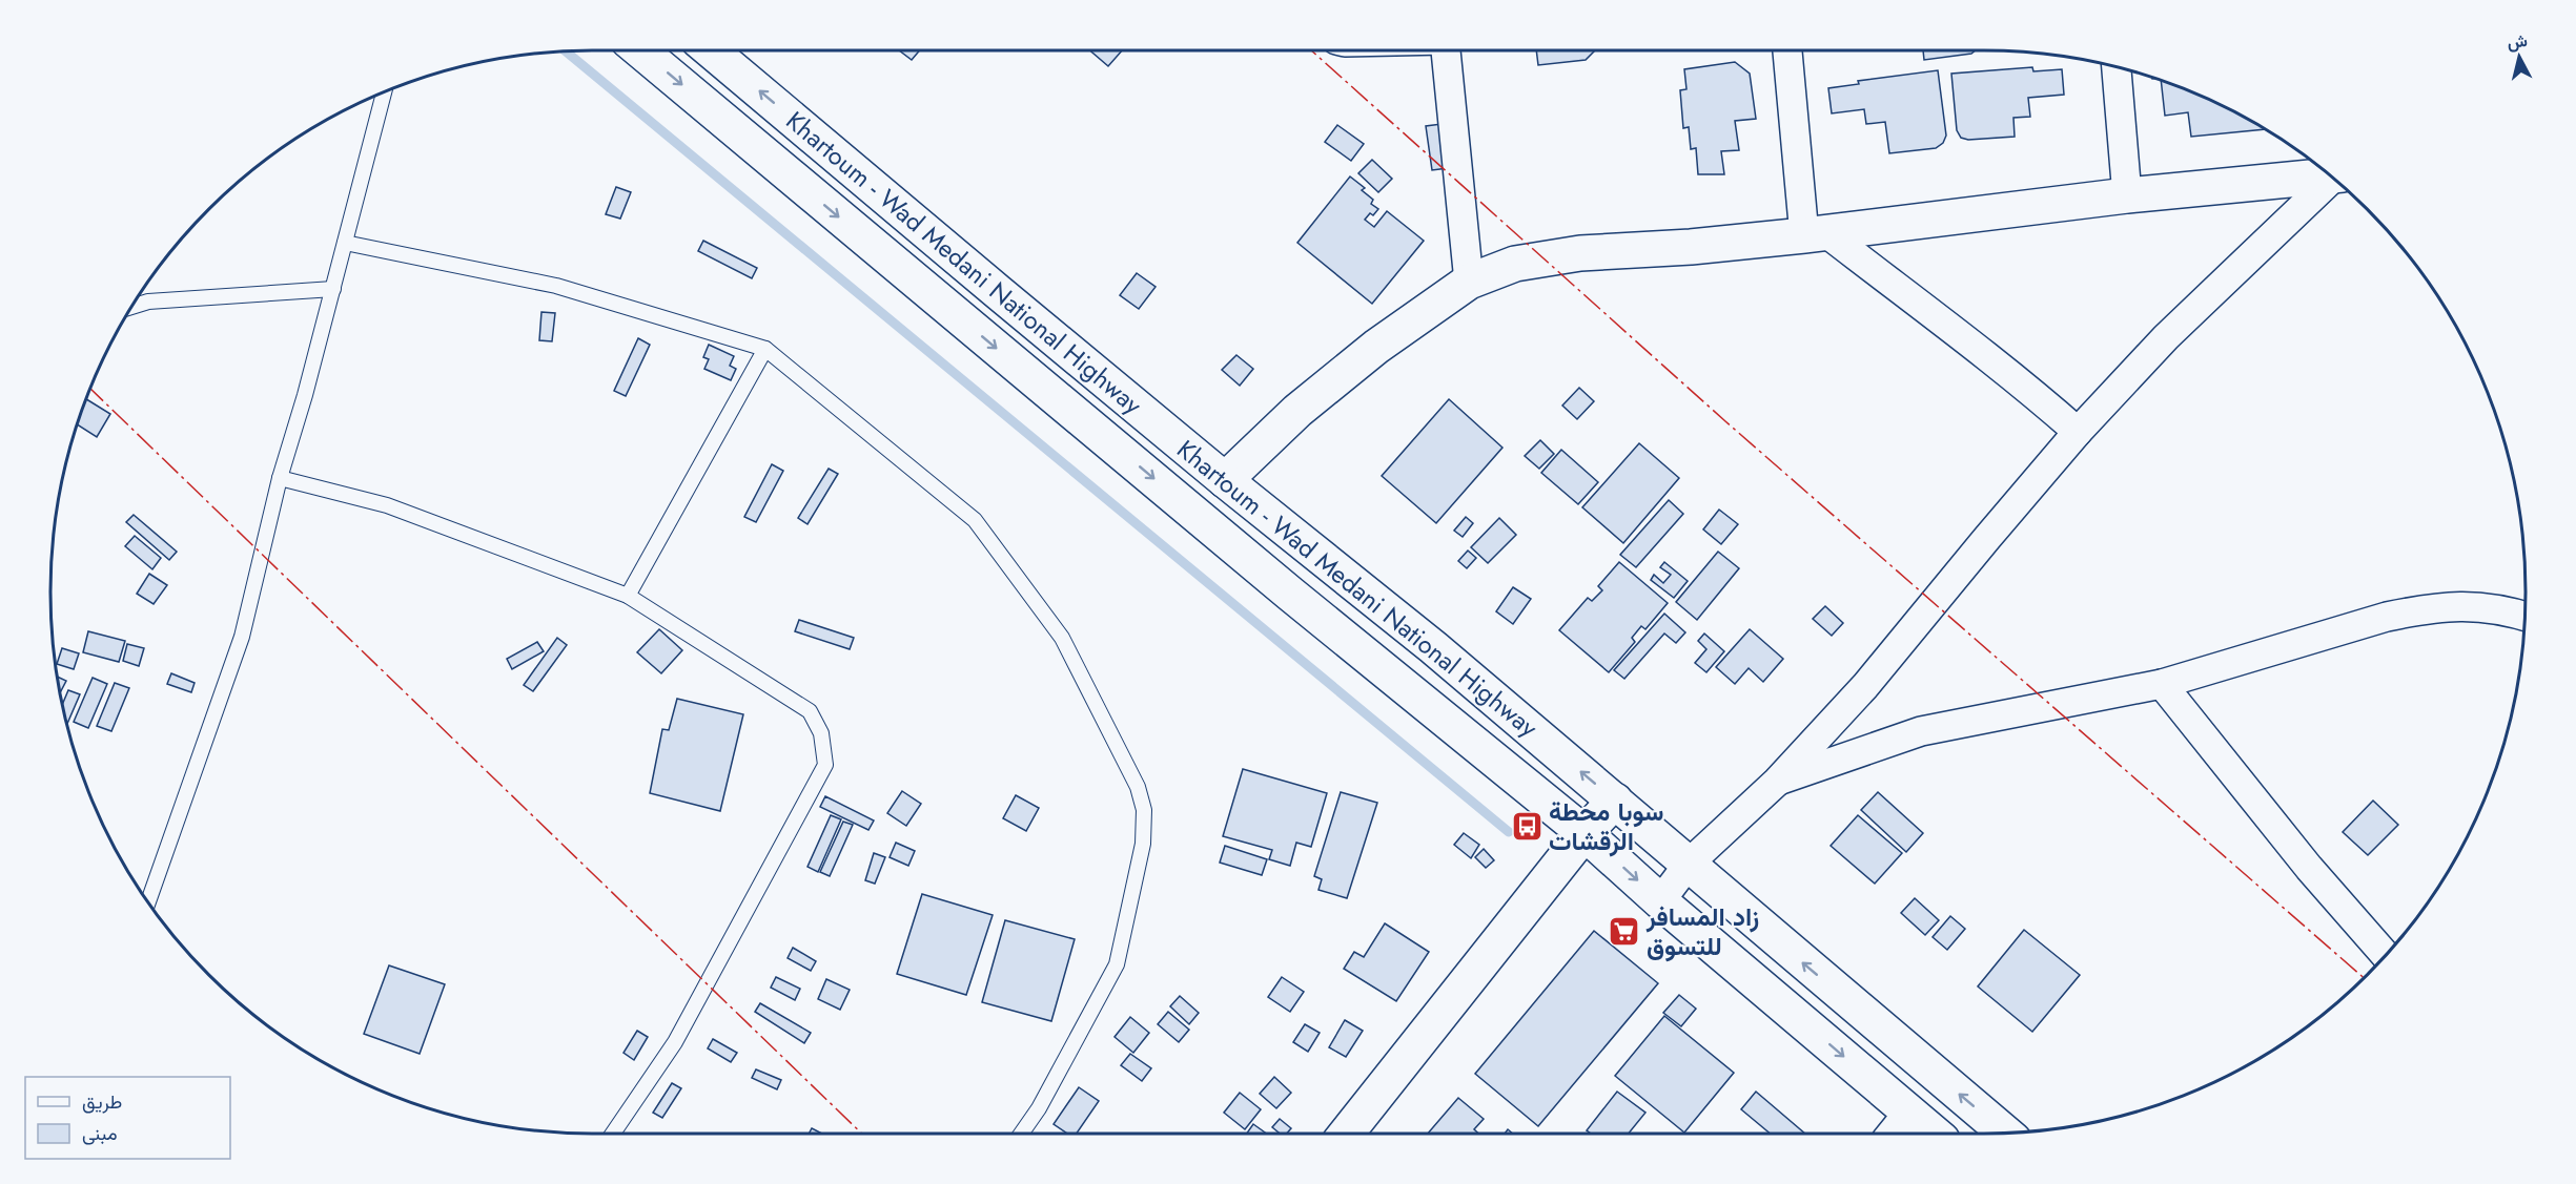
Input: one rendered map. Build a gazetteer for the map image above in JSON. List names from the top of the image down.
{
  "streets": {
    "main road": ["Khartoum - Wad Medani National Highway"]
  },
  "places": {
    "bus stop": ["سوبا محطة الرقشات"],
    "supermarket": ["زاد المسافر للتسوق"]
  },
  "legend": ["طريق", "مبنى"],
  "north": "top"
}
